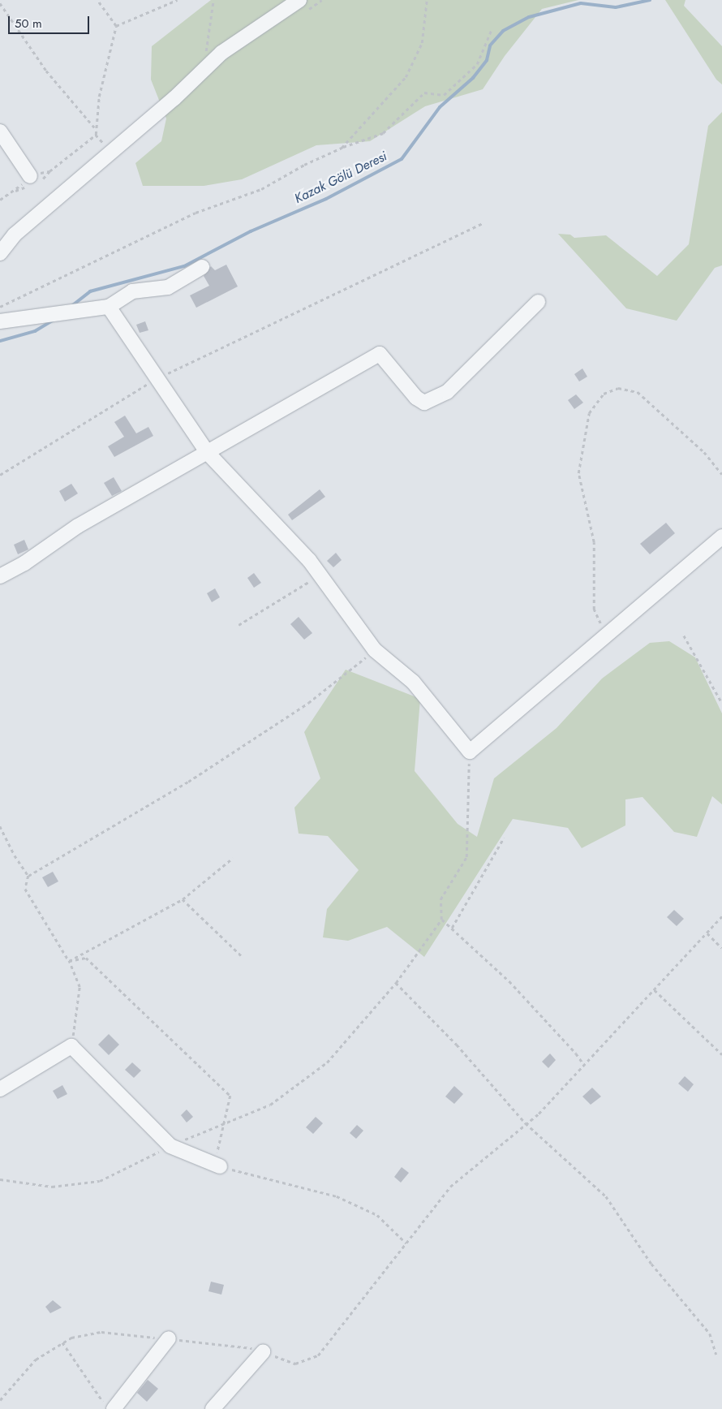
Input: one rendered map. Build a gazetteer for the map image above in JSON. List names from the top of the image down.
{
  "water": ["Kazak Gölü Deresi"],
  "scale_bar": "50 m"
}
